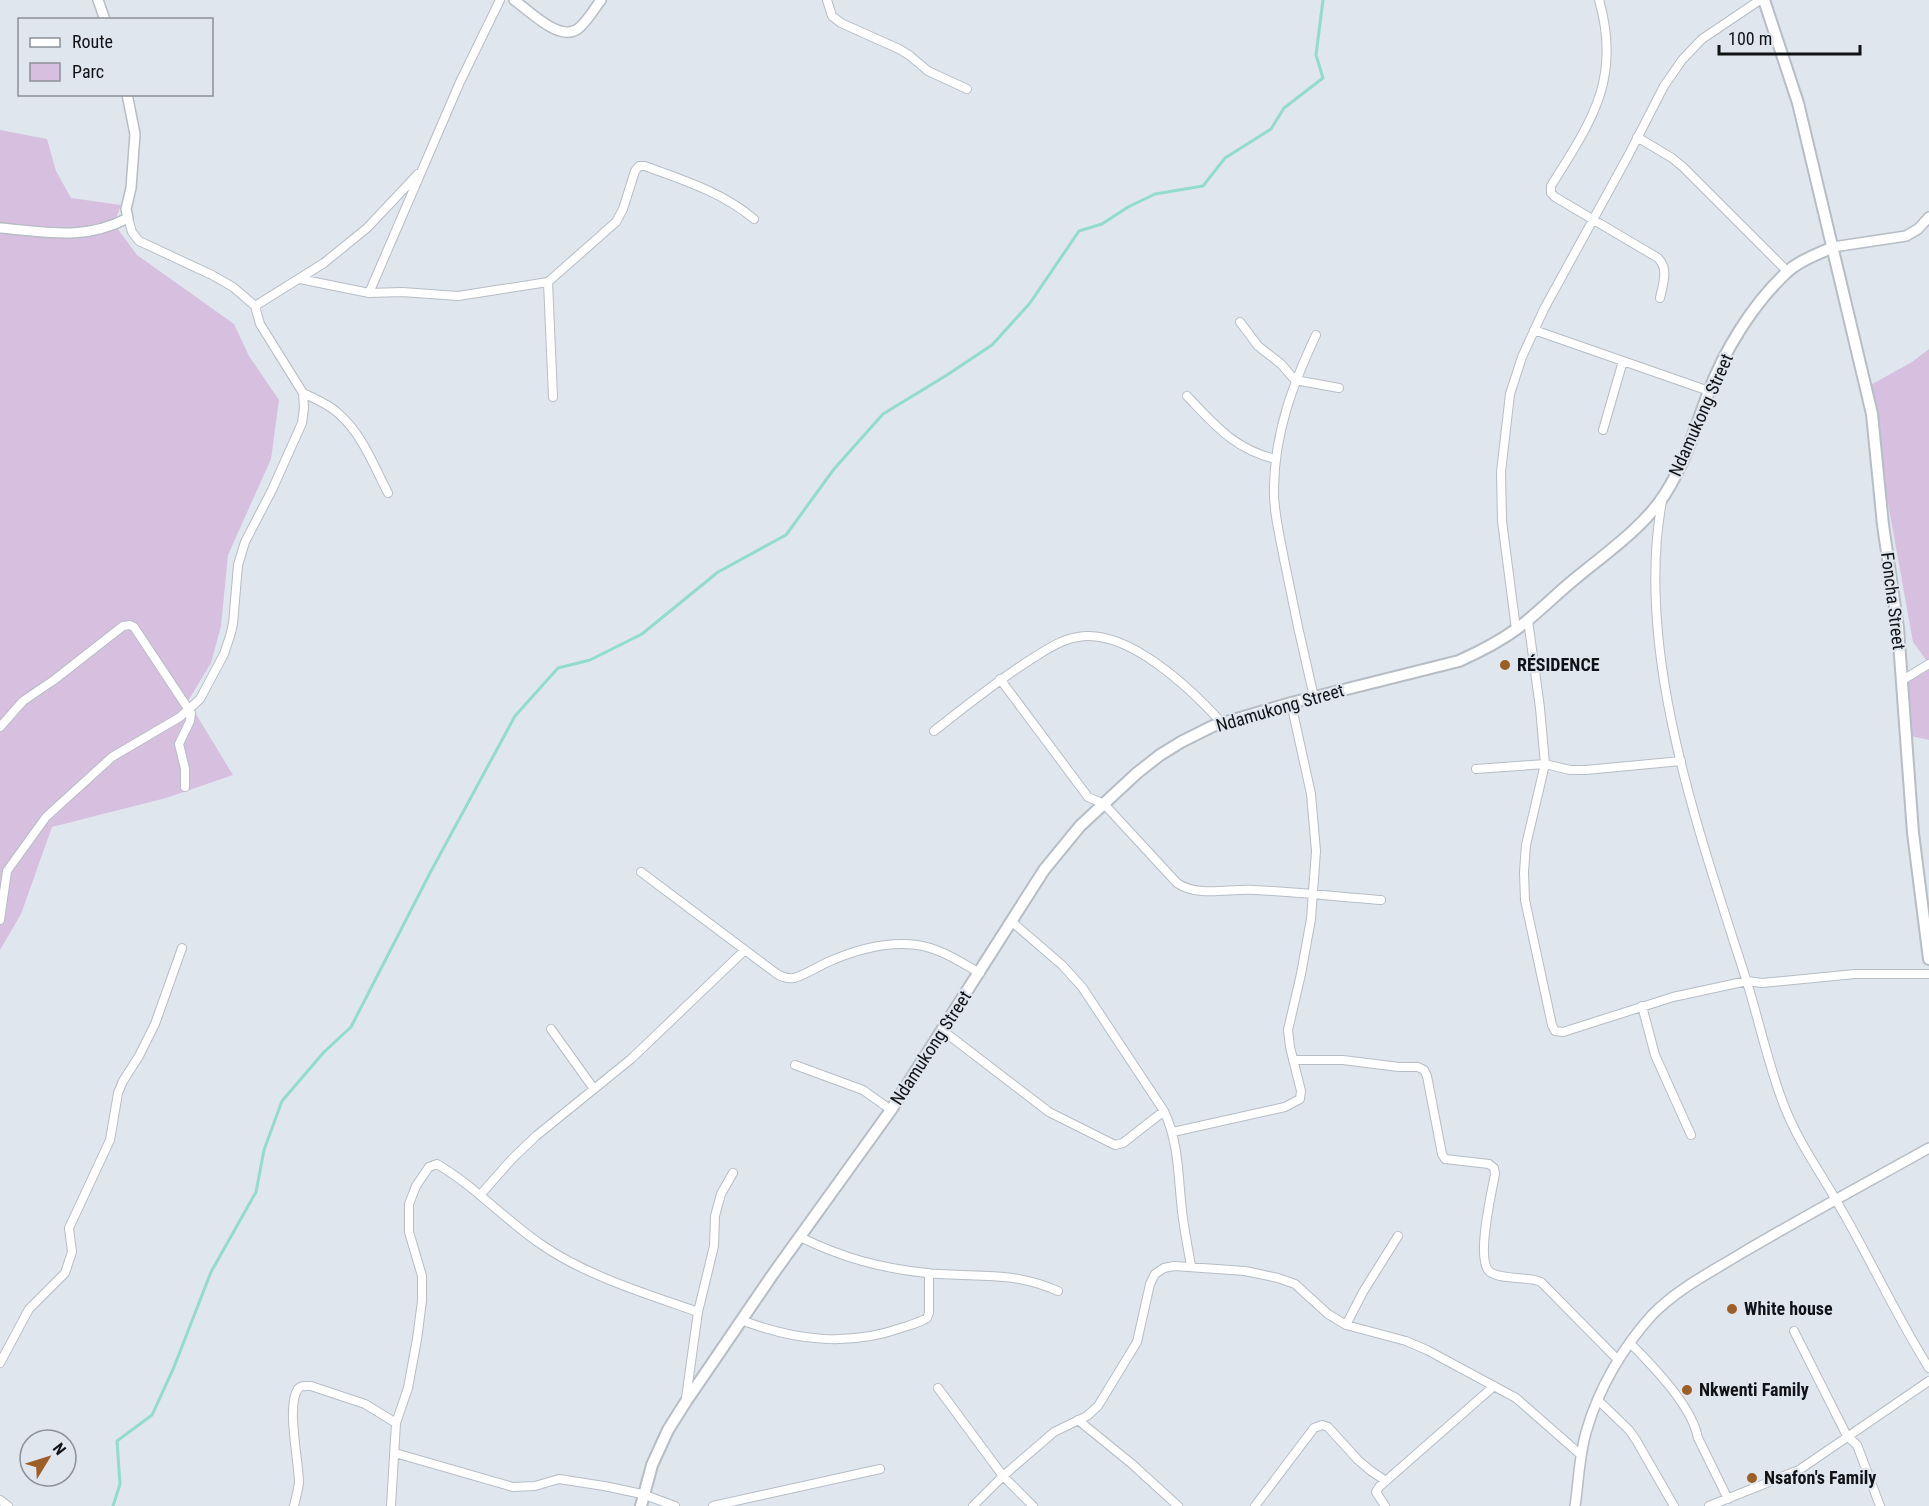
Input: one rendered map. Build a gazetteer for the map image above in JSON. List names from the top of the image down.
{
  "streets": {
    "main road": ["Ndamukong Street", "Foncha Street"]
  },
  "crossings": [
    ["Ndamukong Street", "Foncha Street"]
  ],
  "places": [
    "RÉSIDENCE",
    "White house",
    "Nkwenti Family",
    "Nsafon's Family"
  ],
  "legend": ["Route", "Parc"],
  "scale_bar": "100 m",
  "north": "top right"
}
